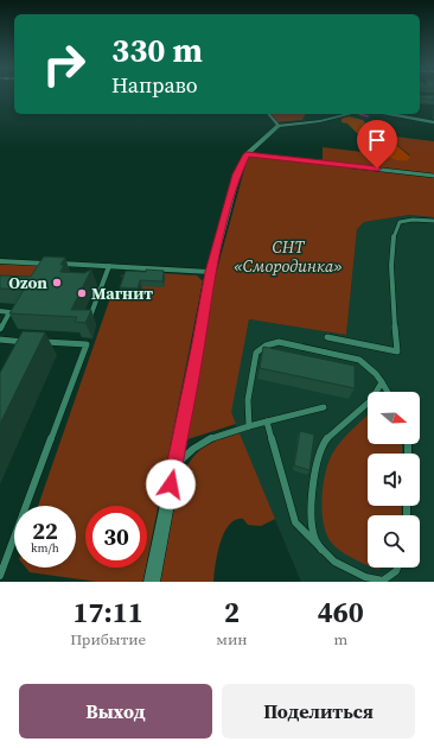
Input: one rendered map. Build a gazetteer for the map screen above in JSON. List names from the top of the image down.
{
  "parks": ["СНТ «Смородинка»"],
  "places": ["Ozon", "Магнит"],
  "north": "right",
  "page": {
    "turn": ["330 m", "Направо"],
    "speed": "22 km/h",
    "limit": "30",
    "eta": [
      "17:11",
      "Прибытие",
      "2",
      "мин",
      "460",
      "m"
    ],
    "buttons": ["Выход", "Поделиться"]
  }
}
